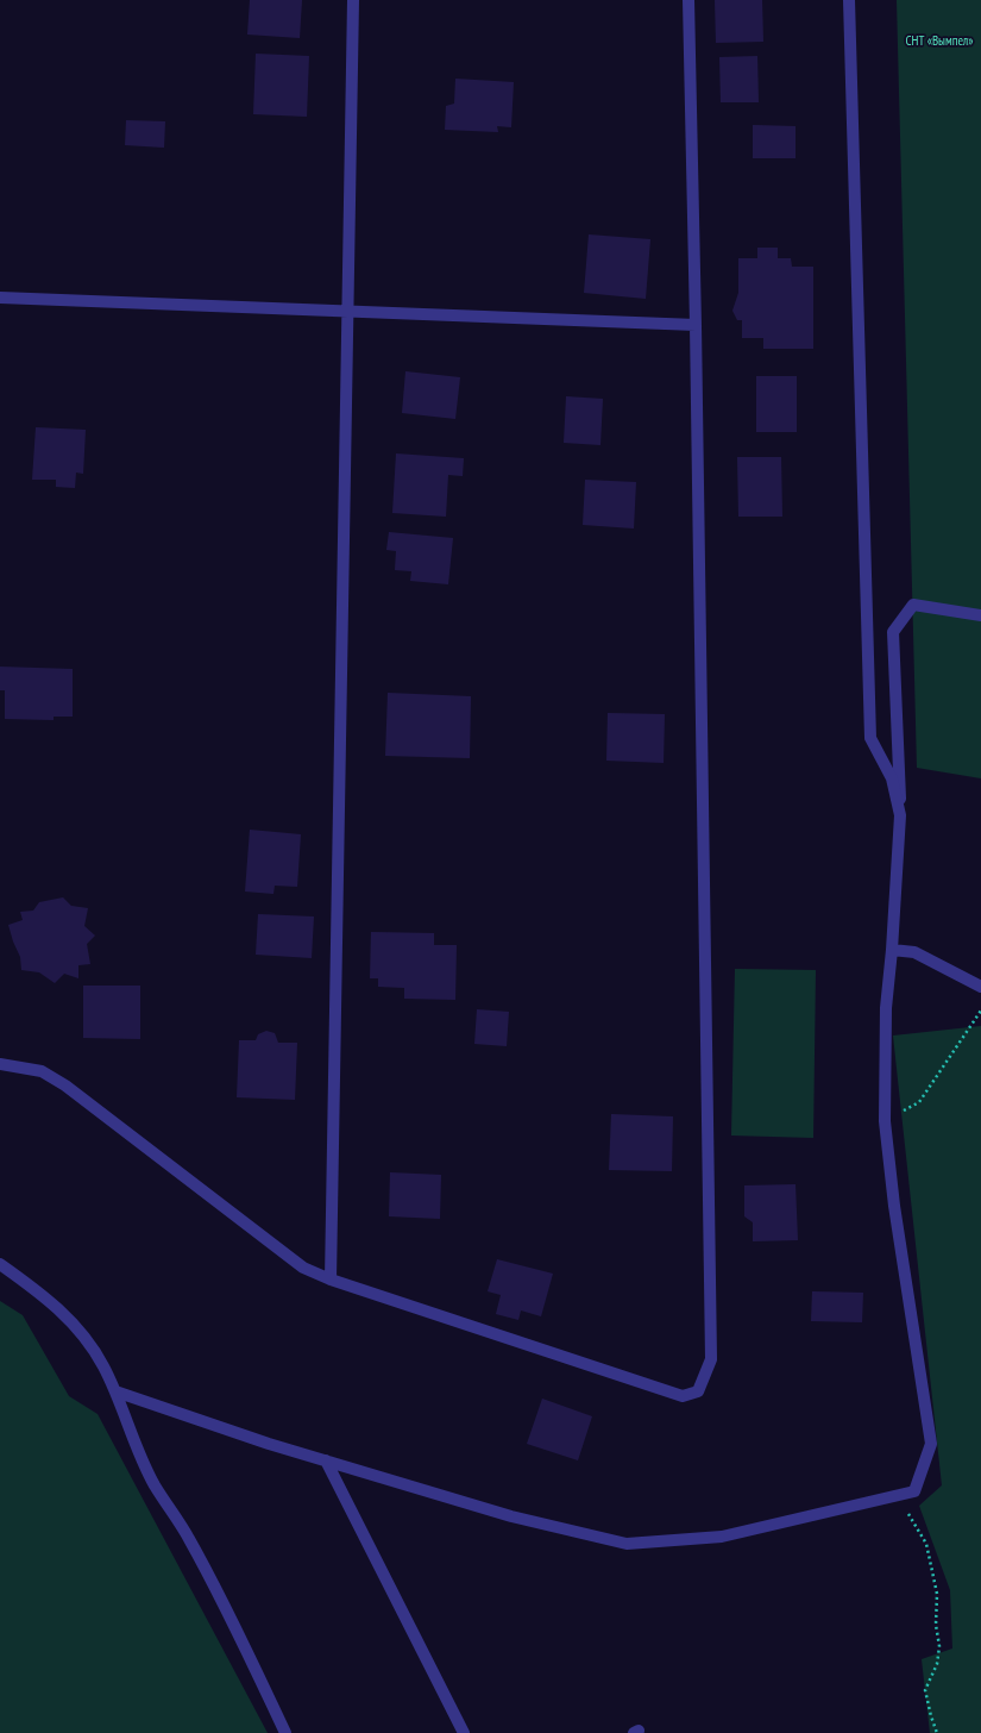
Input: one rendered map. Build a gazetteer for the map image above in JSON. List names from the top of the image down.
{
  "parks": ["СНТ «Вымпел»"]
}
